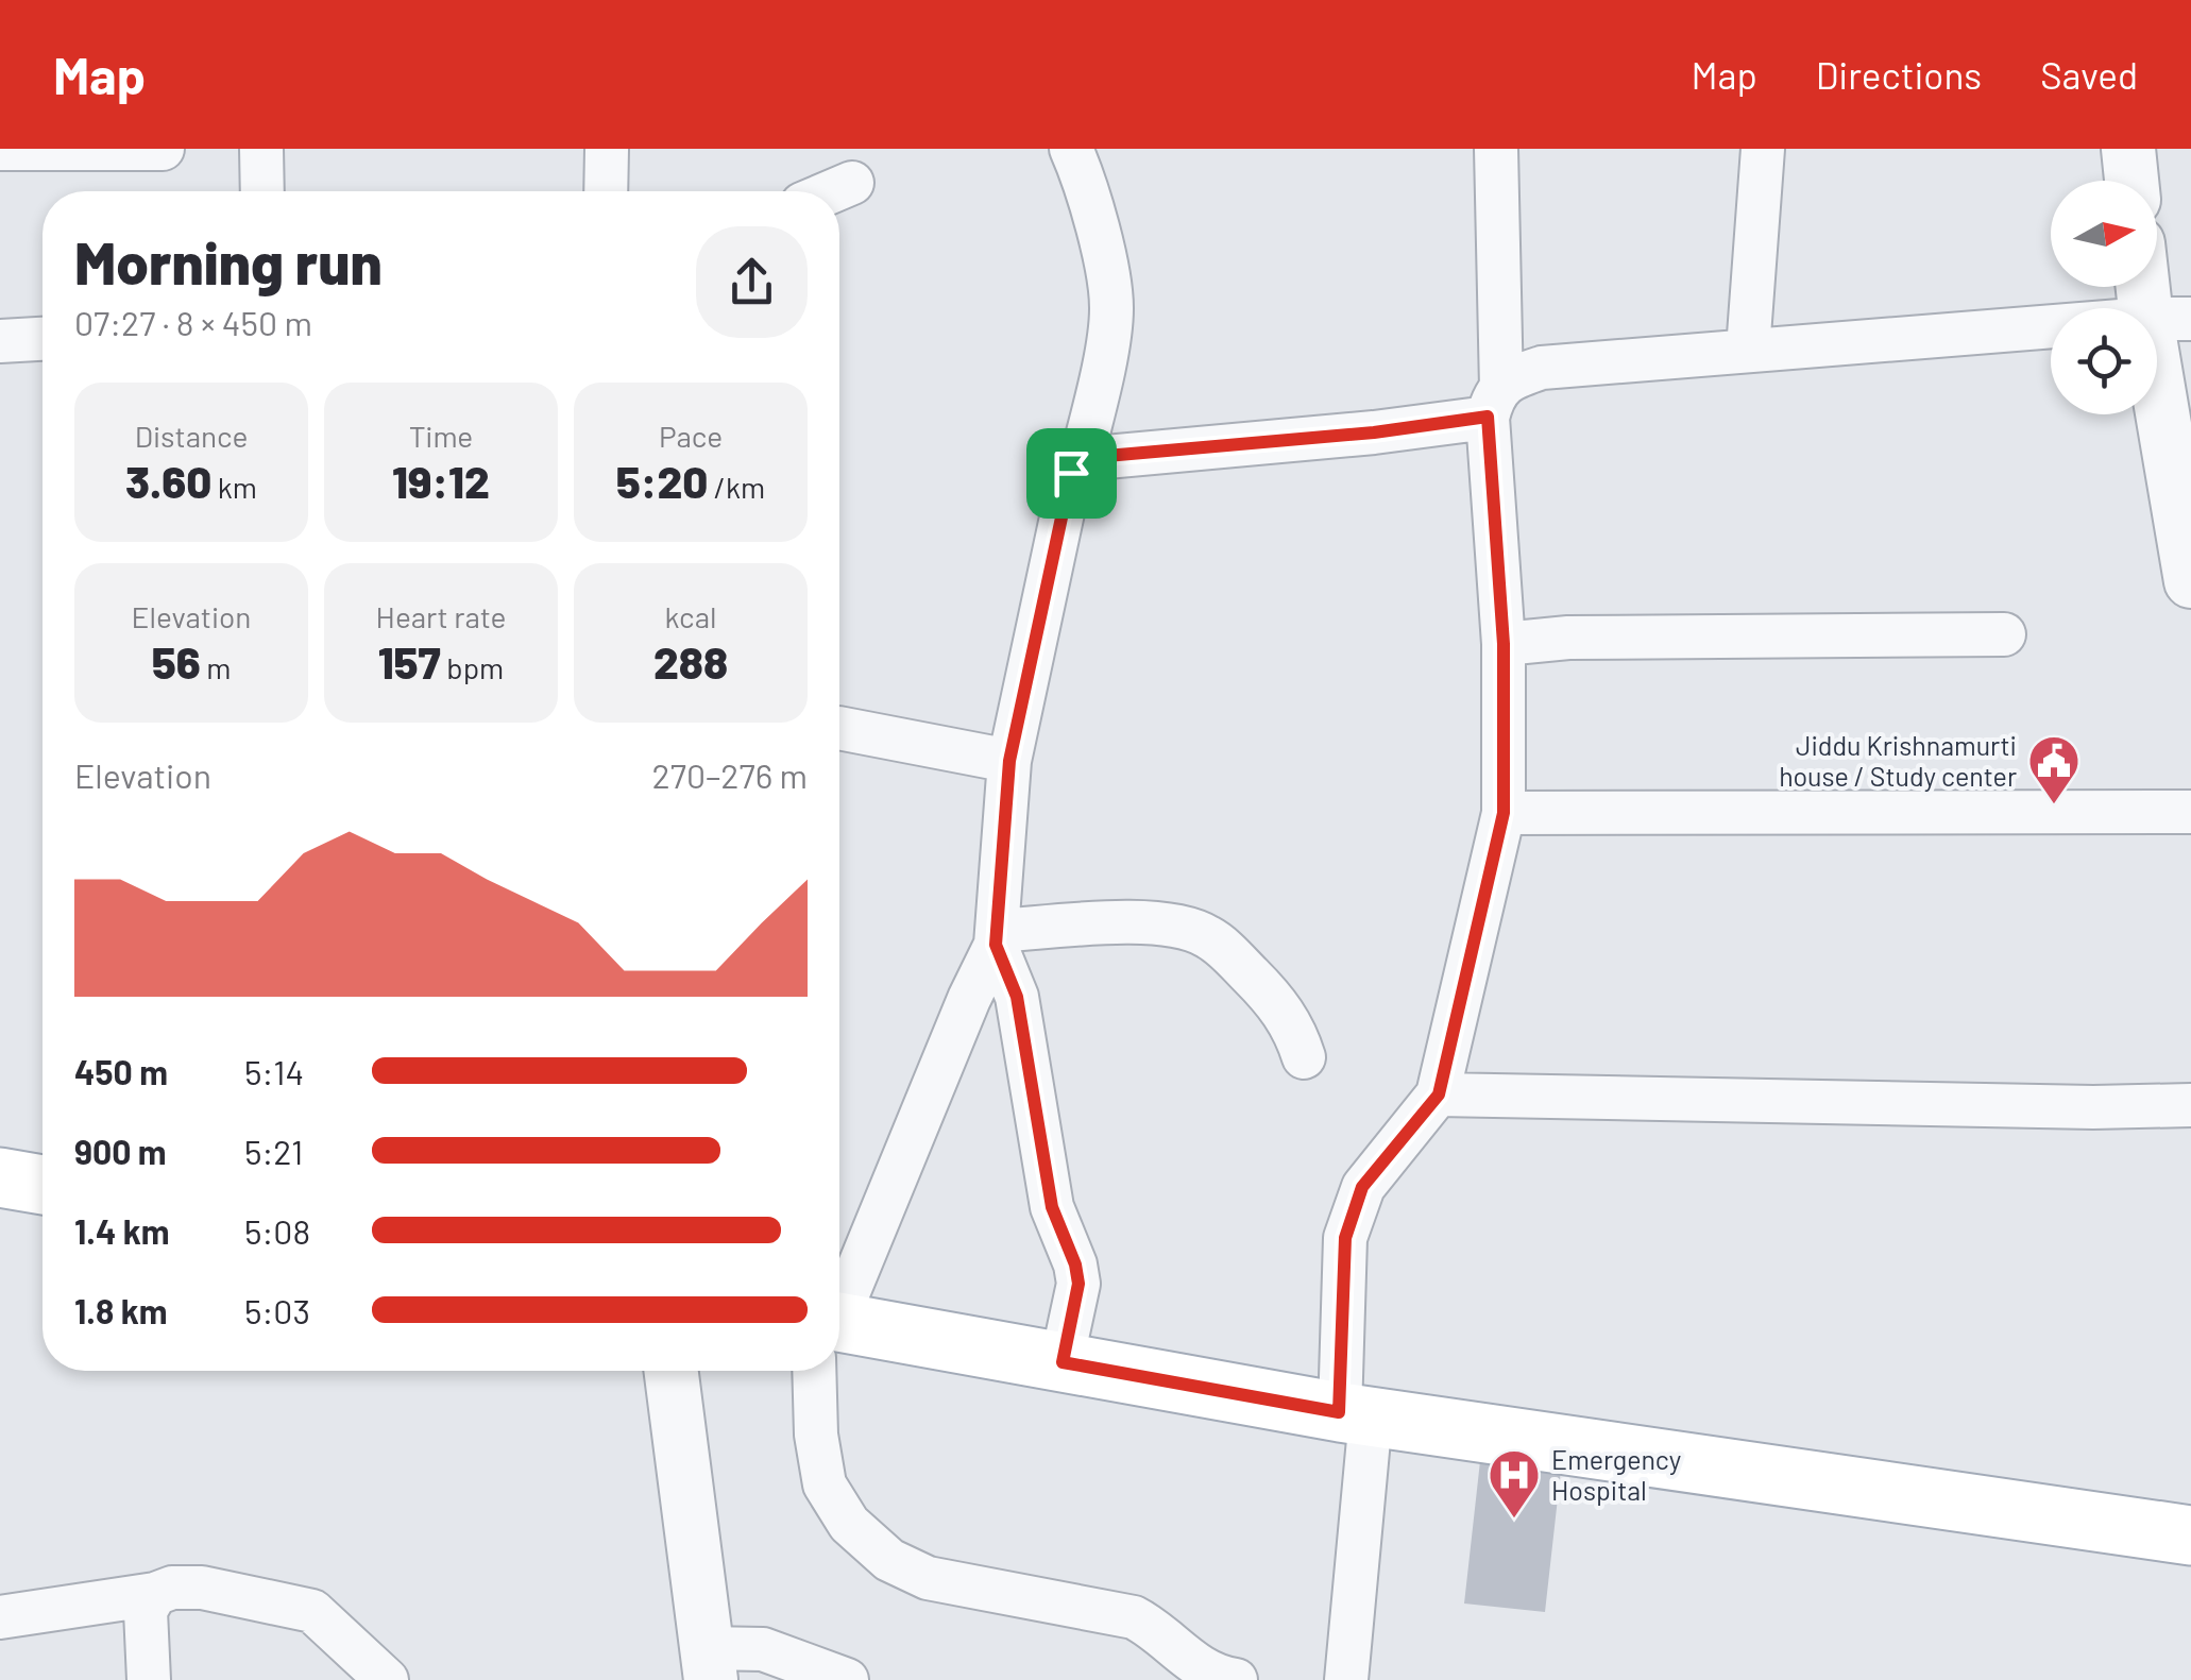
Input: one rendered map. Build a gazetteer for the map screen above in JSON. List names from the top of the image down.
{
  "places": {
    "public building": ["Jiddu Krishnamurti house / Study center"],
    "hospital": ["Emergency Hospital"]
  },
  "north": "right",
  "page": {
    "header": "Map",
    "nav": ["Map", "Directions", "Saved"],
    "heading": ["Morning run", "07:27 · 8 × 450 m"],
    "stats": [
      ["Distance", "3.60 km"],
      ["Time", "19:12"],
      ["Pace", "5:20 /km"],
      ["Elevation", "56 m"],
      ["Heart rate", "157 bpm"],
      ["kcal", "288"]
    ],
    "chart": ["Elevation", "270–276 m"],
    "list": [
      {
        "name": "450 m",
        "note": "5:14"
      },
      {
        "name": "900 m",
        "note": "5:21"
      },
      {
        "name": "1.4 km",
        "note": "5:08"
      },
      {
        "name": "1.8 km",
        "note": "5:03"
      }
    ]
  }
}
